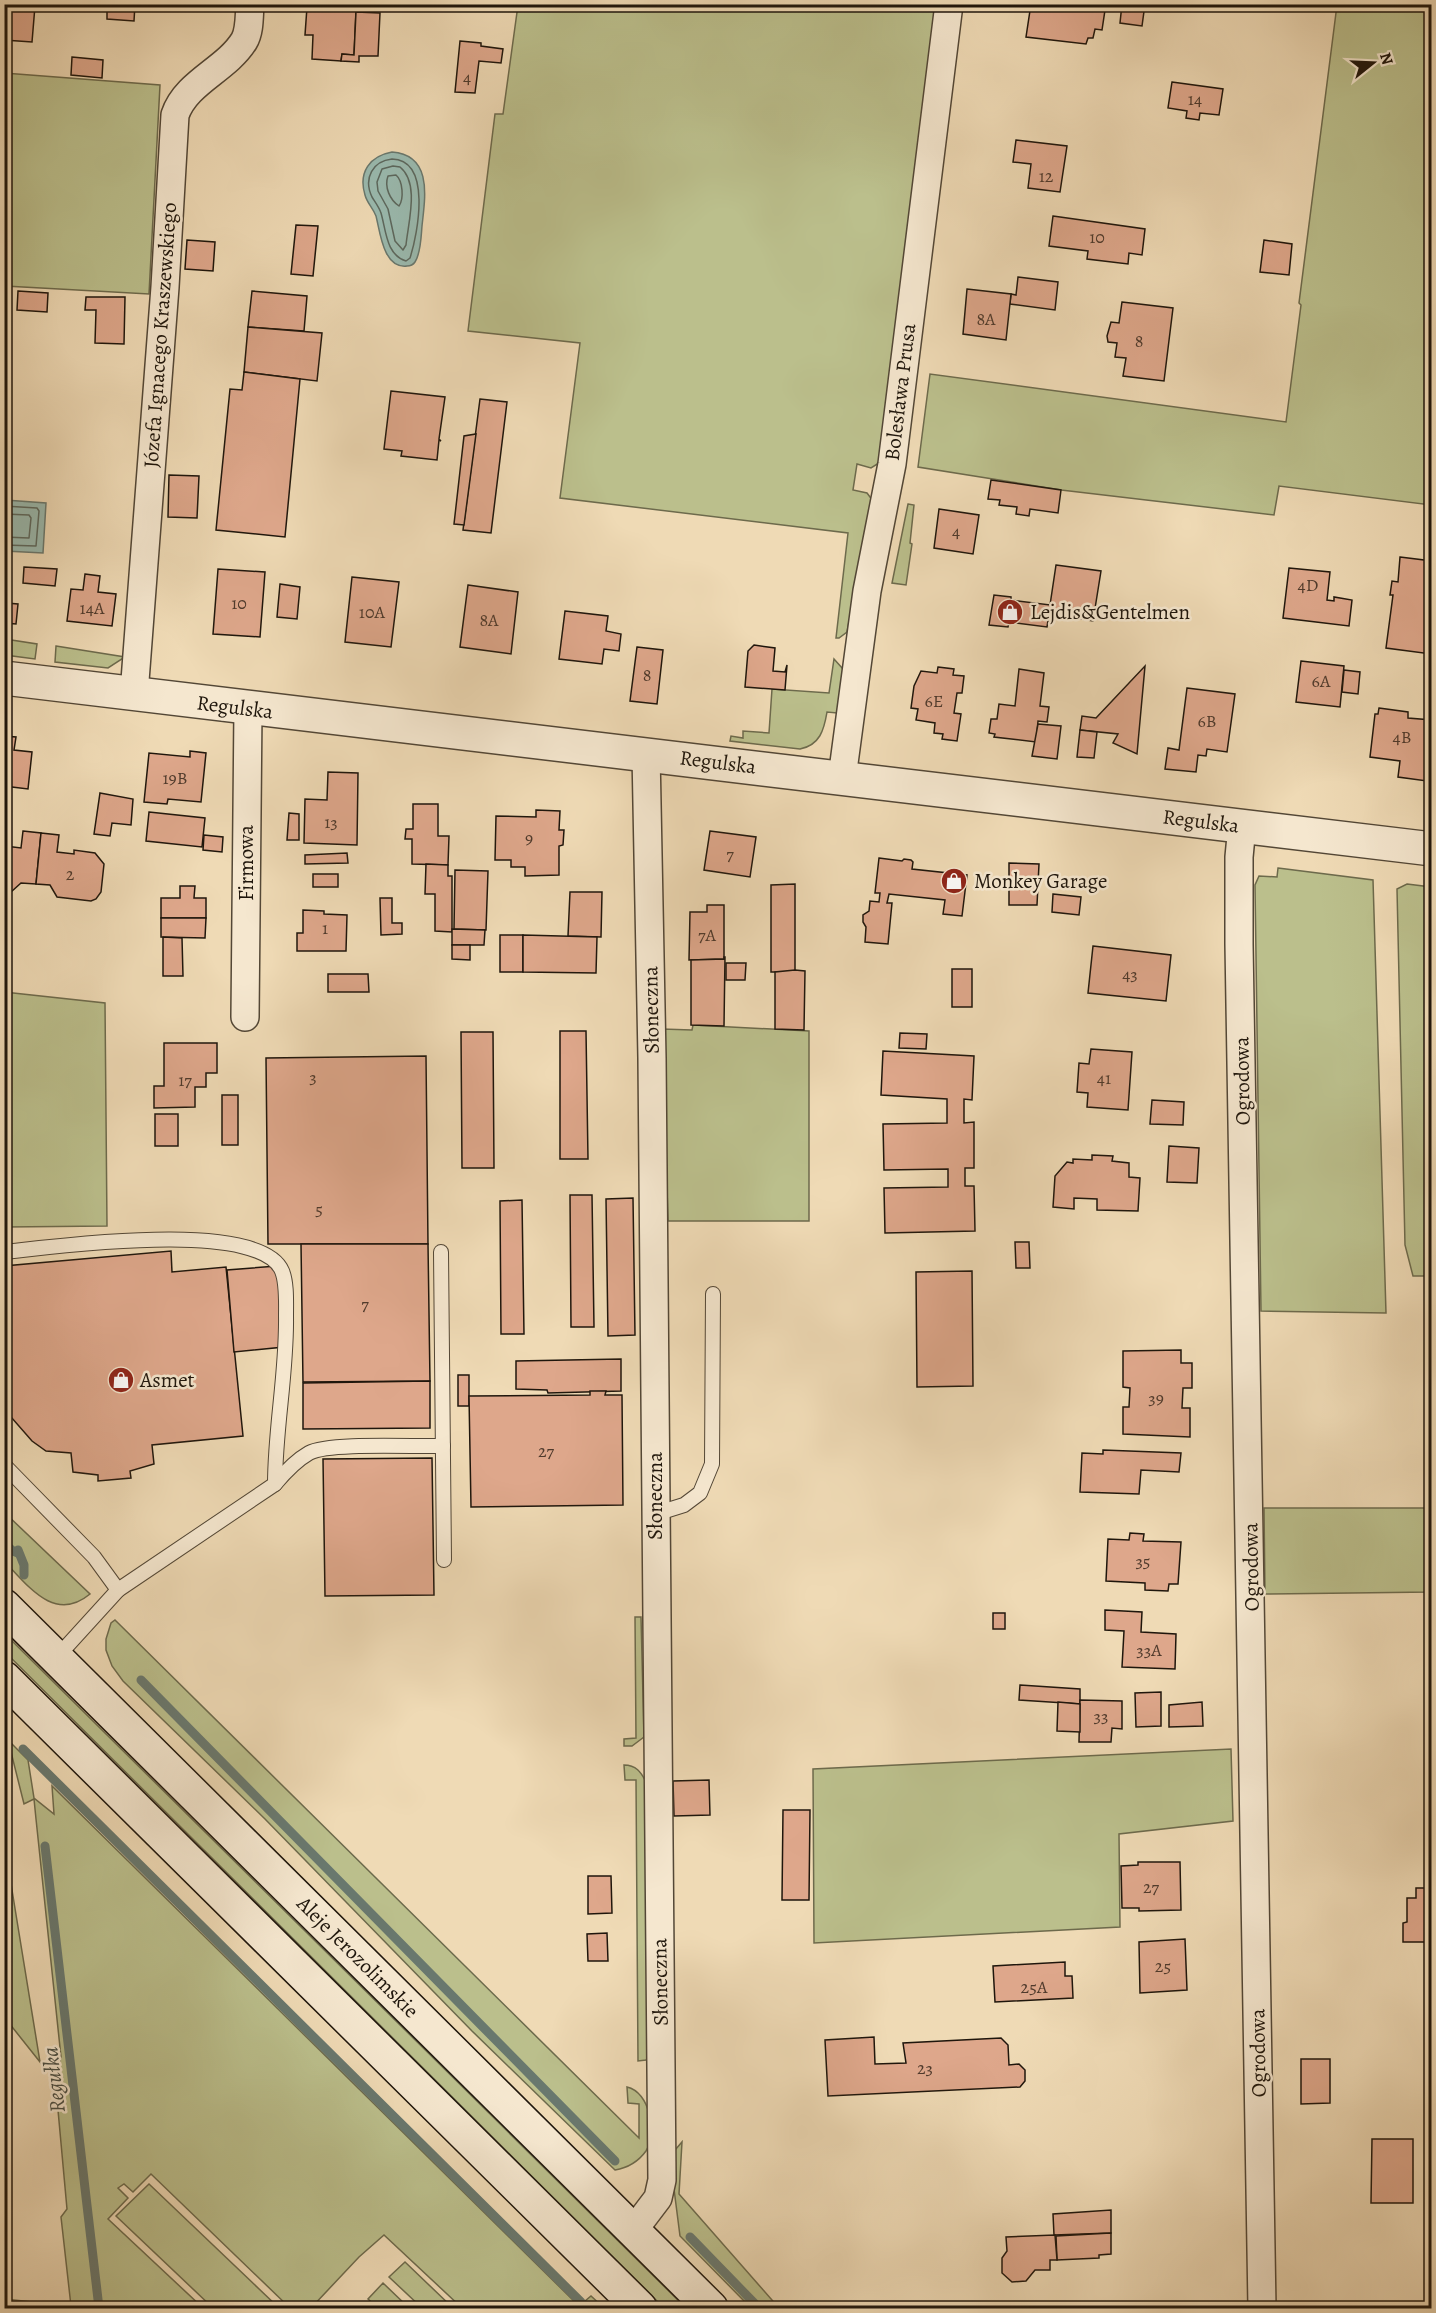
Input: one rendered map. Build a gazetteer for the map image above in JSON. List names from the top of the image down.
{
  "streets": {
    "main road": ["Regulska", "Aleje Jerozolimskie"],
    "street": [
      "Józefa Ignacego Kraszewskiego",
      "Bolesława Prusa",
      "Firmowa",
      "Słoneczna",
      "Ogrodowa"
    ]
  },
  "crossings": [
    ["Józefa Ignacego Kraszewskiego", "Regulska"],
    ["Bolesława Prusa", "Regulska"],
    ["Regulska", "Firmowa"],
    ["Regulska", "Słoneczna"],
    ["Regulska", "Ogrodowa"],
    ["Słoneczna", "Aleje Jerozolimskie"]
  ],
  "water": ["Regułka"],
  "places": {
    "shop": ["Lejdis&Gentelmen", "Monkey Garage", "Asmet"]
  },
  "house_numbers": [
    "4",
    "14",
    "12",
    "10",
    "8A",
    "8",
    "4",
    "4D",
    "10",
    "14A",
    "10A",
    "8A",
    "8",
    "6A",
    "6E",
    "6B",
    "4B",
    "19B",
    "13",
    "9",
    "7",
    "2",
    "1",
    "7A",
    "43",
    "3",
    "41",
    "17",
    "5",
    "7",
    "39",
    "27",
    "35",
    "33A",
    "33",
    "27",
    "25",
    "25A",
    "23"
  ],
  "north": "right"
}
